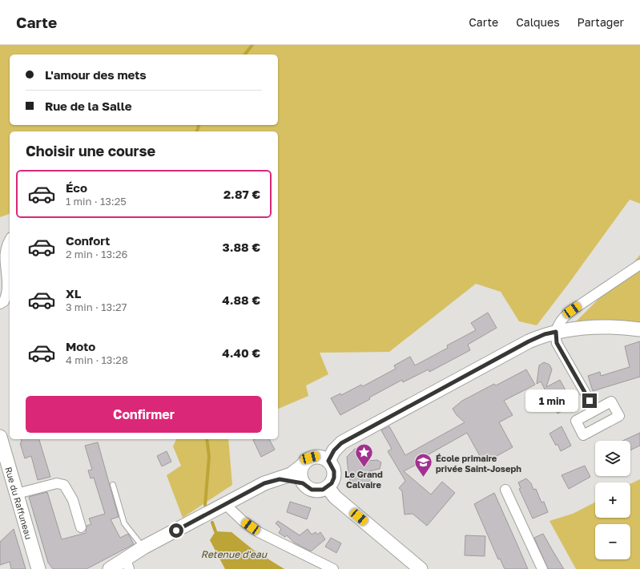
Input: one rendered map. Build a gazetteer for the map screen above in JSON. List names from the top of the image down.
{
  "streets": {
    "street": ["Rue du Raffuneau"]
  },
  "water": ["Retenue d'eau"],
  "places": {
    "place": ["Le Grand Calvaire"],
    "school or university": ["École primaire privée Saint-Joseph"]
  },
  "page": {
    "header": "Carte",
    "nav": ["Carte", "Calques", "Partager"],
    "banner": ["L'amour des mets", "Rue de la Salle"],
    "heading": "Choisir une course",
    "list": [
      {
        "name": "Éco",
        "note": "1 min · 13:25",
        "value": "2.87 €"
      },
      {
        "name": "Confort",
        "note": "2 min · 13:26",
        "value": "3.88 €"
      },
      {
        "name": "XL",
        "note": "3 min · 13:27",
        "value": "4.88 €"
      },
      {
        "name": "Moto",
        "note": "4 min · 13:28",
        "value": "4.40 €"
      }
    ],
    "bubble": "1 min",
    "buttons": "Confirmer",
    "map_buttons": ["+", "−"]
  }
}
